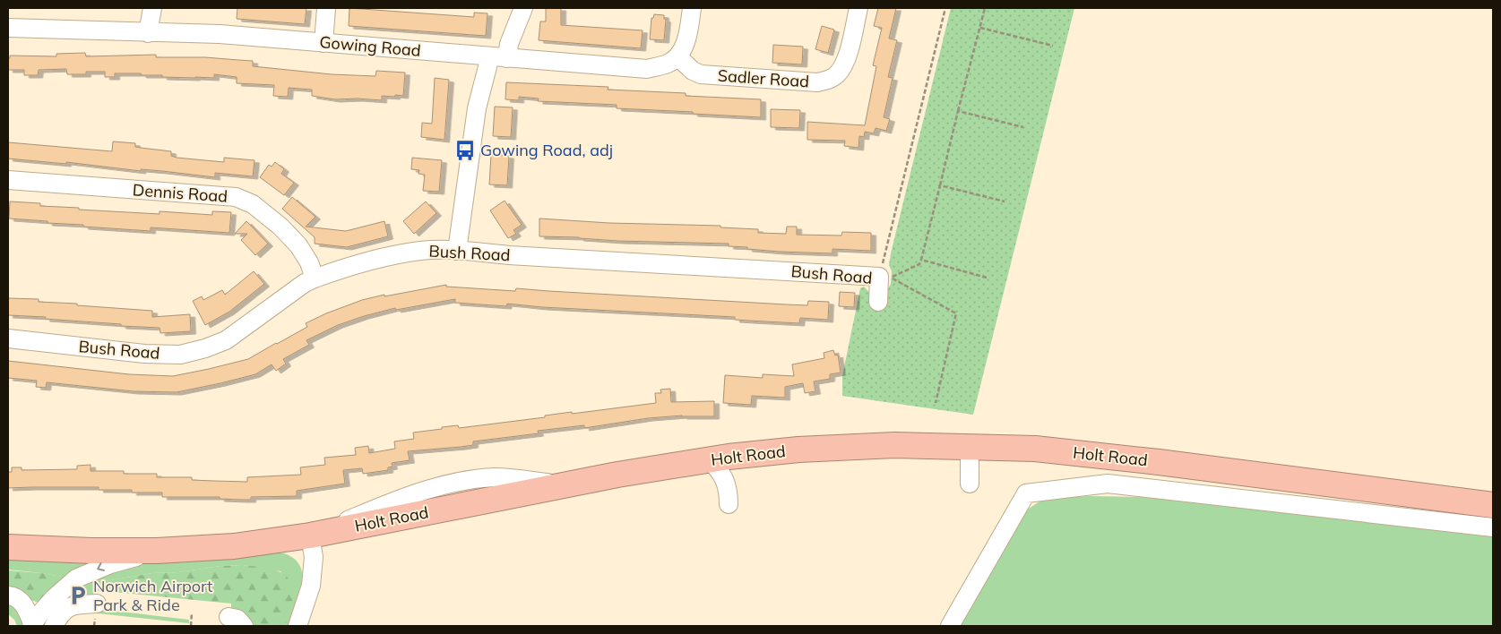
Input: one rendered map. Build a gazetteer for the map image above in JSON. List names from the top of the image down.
{
  "streets": {
    "highway": ["Holt Road"],
    "street": [
      "Gowing Road",
      "Sadler Road",
      "Dennis Road",
      "Bush Road"
    ]
  },
  "crossings": [
    ["Gowing Road", "Sadler Road"],
    ["Dennis Road", "Bush Road"]
  ],
  "places": {
    "bus stop": ["Gowing Road, adj"],
    "parking": ["Norwich Airport Park & Ride"]
  }
}
